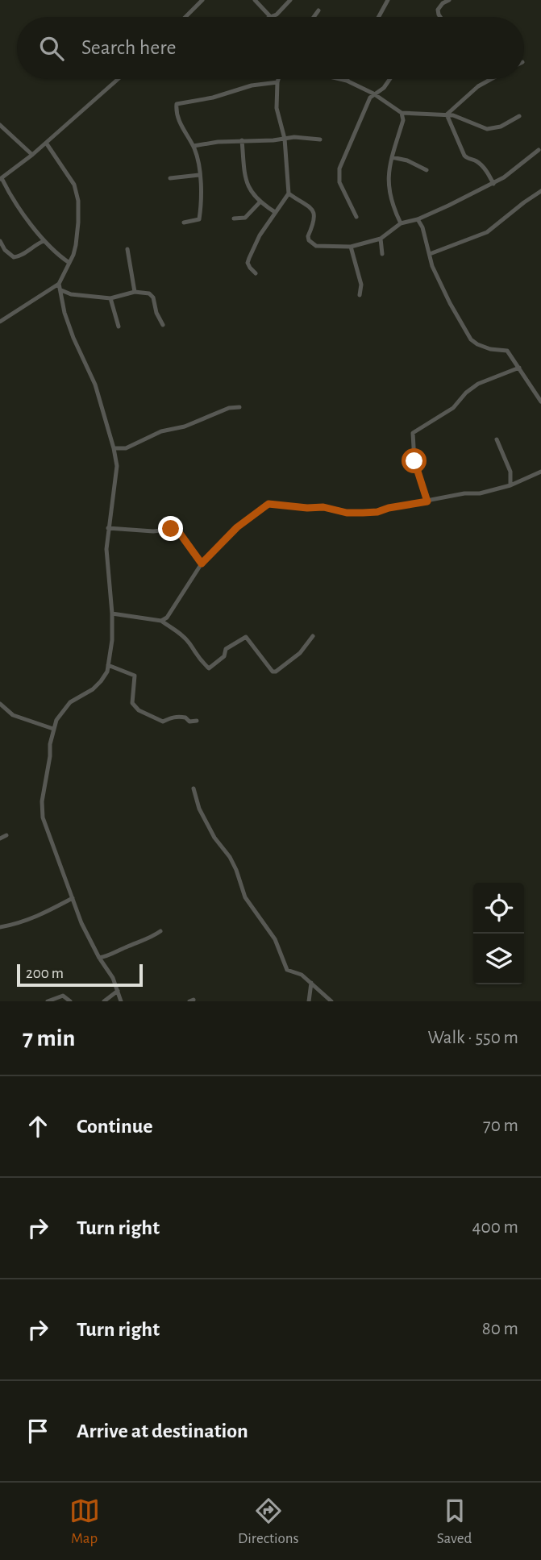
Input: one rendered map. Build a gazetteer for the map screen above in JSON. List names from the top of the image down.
{
  "scale_bar": "200 m",
  "page": {
    "search": "Search here",
    "scale": "200 m",
    "heading": ["7 min", "Walk · 550 m"],
    "list": [
      ["Continue", "70 m"],
      ["Turn right", "400 m"],
      ["Turn right", "80 m"],
      "Arrive at destination"
    ],
    "nav": ["Map", "Directions", "Saved"]
  }
}
